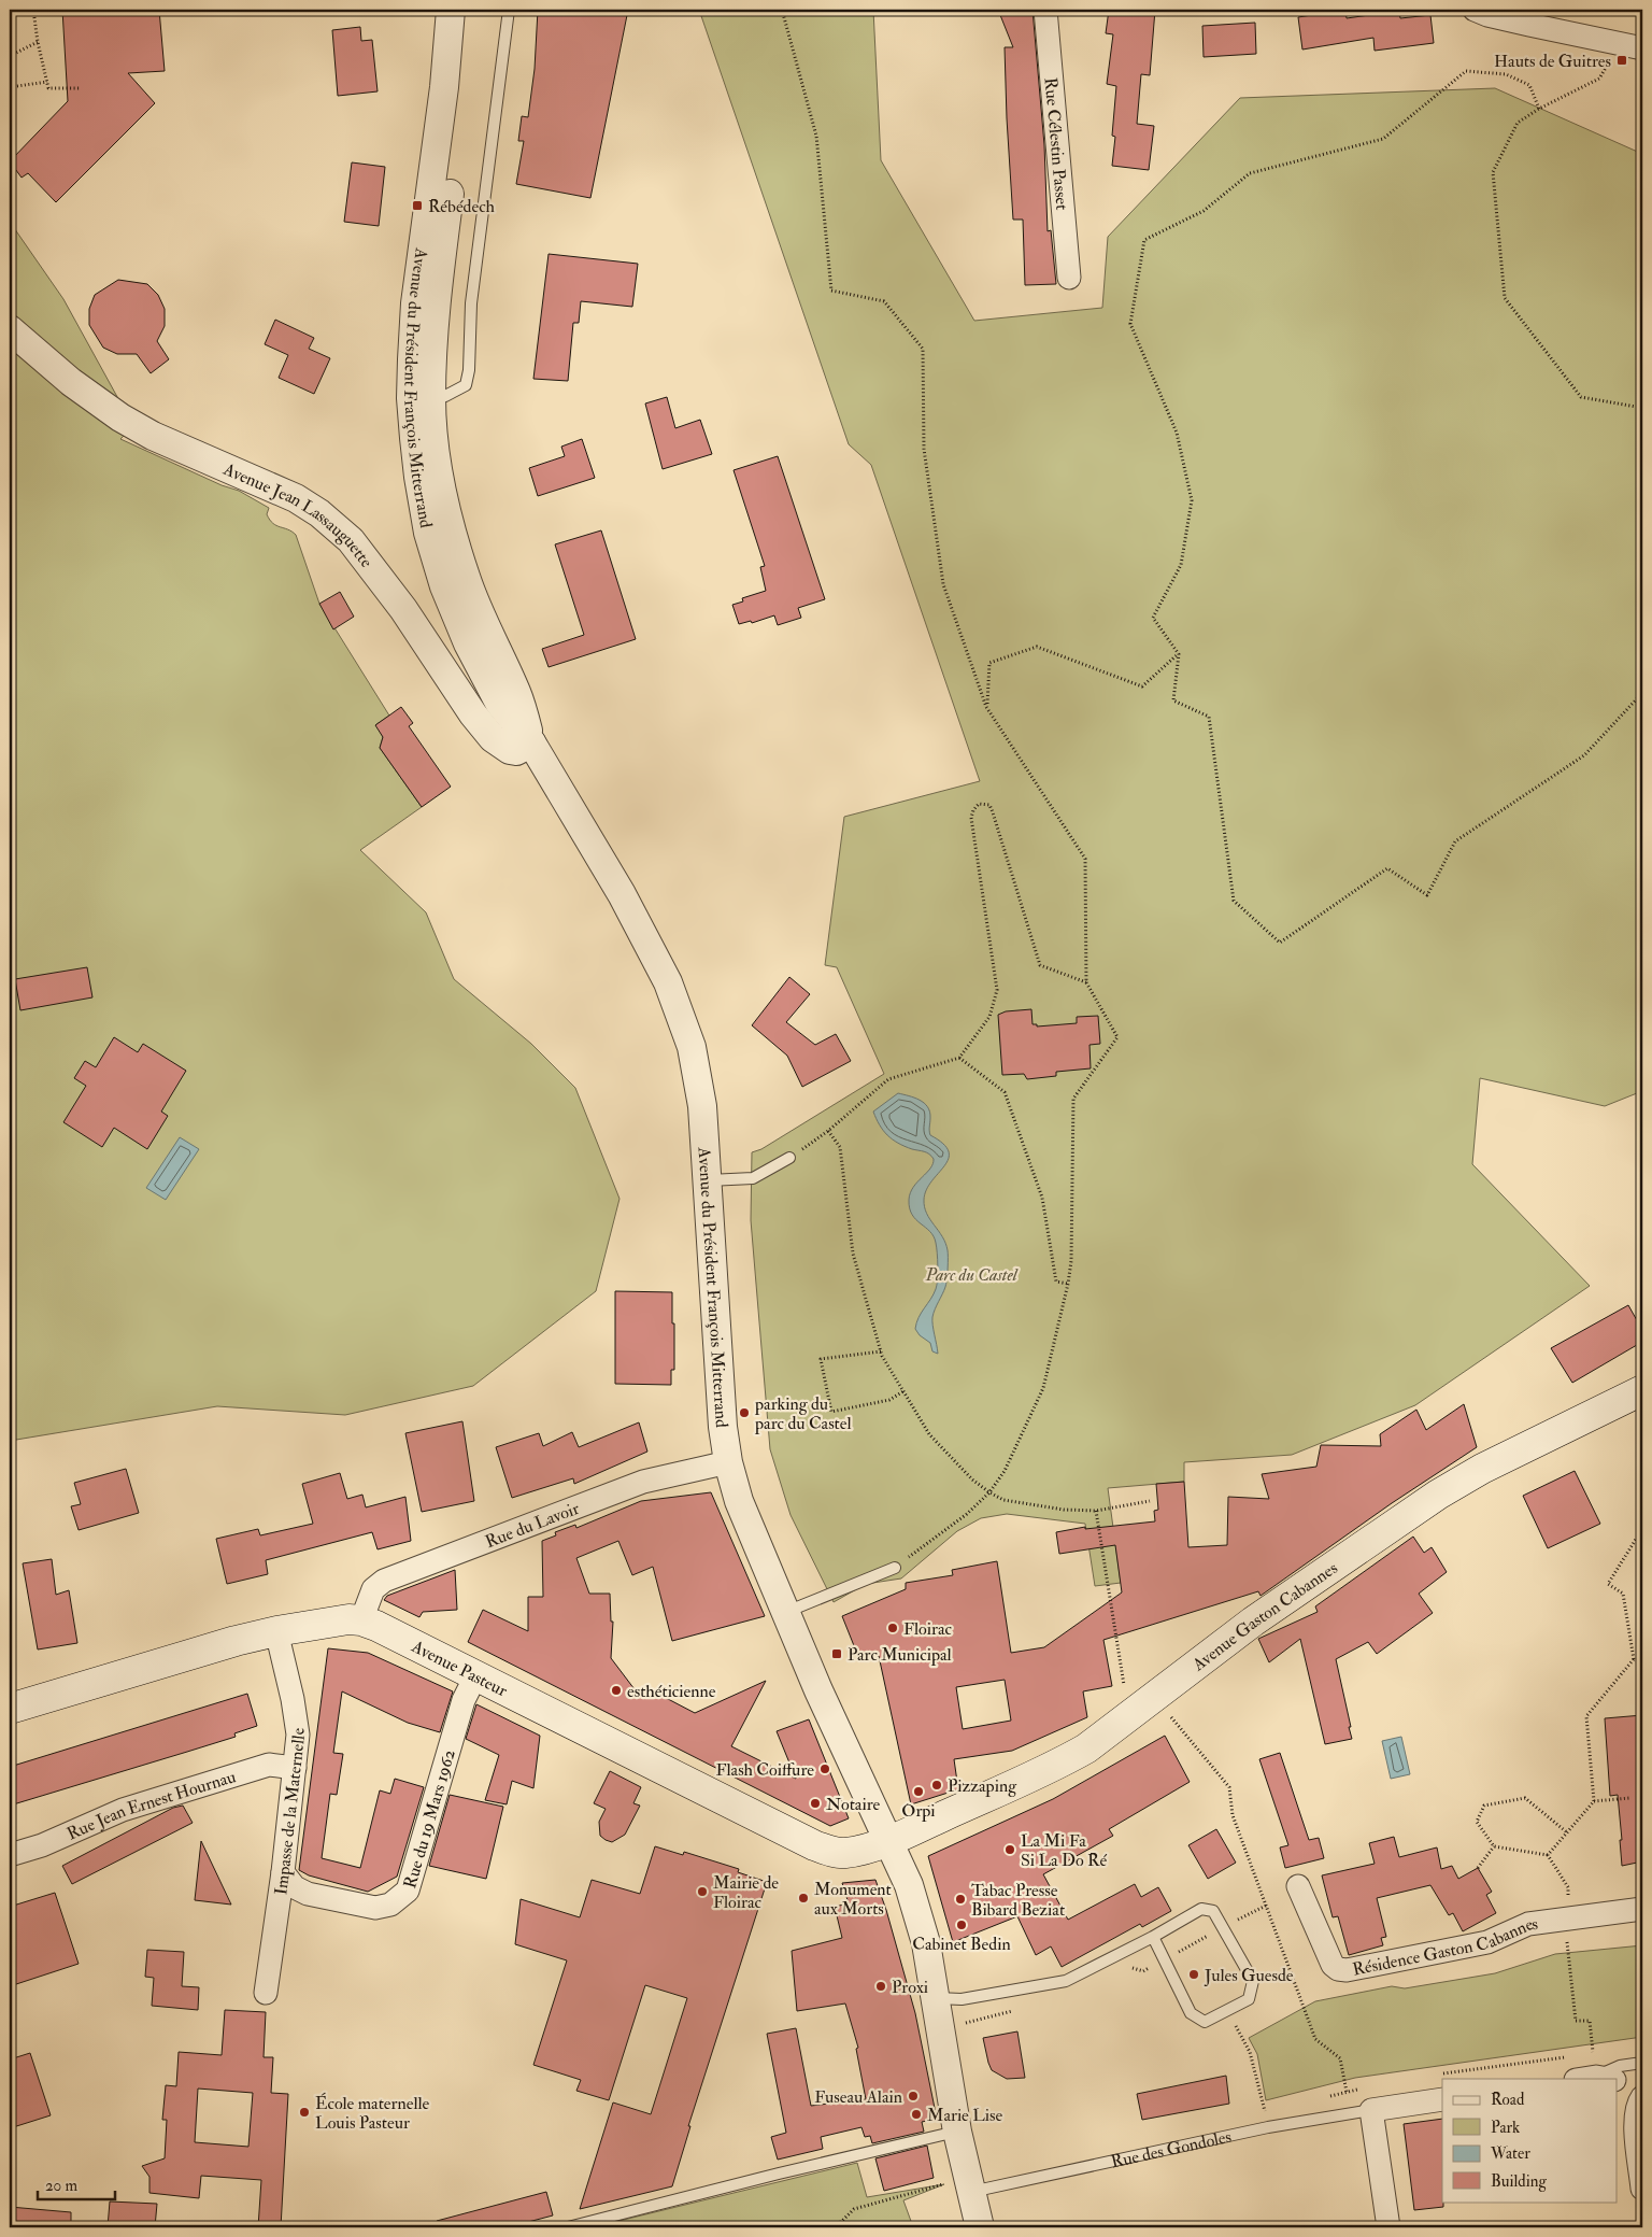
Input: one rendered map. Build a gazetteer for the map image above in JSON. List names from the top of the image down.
{
  "streets": {
    "main road": ["Avenue Gaston Cabannes", "Avenue Pasteur"],
    "street": [
      "Rue Célestin Passet",
      "Avenue du Président François Mitterrand",
      "Avenue Jean Lassauguette",
      "Rue du Lavoir",
      "Rue Jean Ernest Hournau",
      "Impasse de la Maternelle",
      "Rue du 19 Mars 1962",
      "Résidence Gaston Cabannes",
      "Rue des Gondoles"
    ]
  },
  "crossings": [
    ["Avenue du Président François Mitterrand", "Avenue Jean Lassauguette"],
    ["Avenue du Président François Mitterrand", "Rue du Lavoir"],
    ["Avenue du Président François Mitterrand", "Avenue Gaston Cabannes"],
    ["Avenue du Président François Mitterrand", "Avenue Pasteur"],
    ["Avenue du Président François Mitterrand", "Rue des Gondoles"],
    ["Rue du Lavoir", "Avenue Pasteur"],
    ["Avenue Gaston Cabannes", "Avenue Pasteur"],
    ["Avenue Pasteur", "Impasse de la Maternelle"],
    ["Avenue Pasteur", "Rue du 19 Mars 1962"],
    ["Rue Jean Ernest Hournau", "Impasse de la Maternelle"],
    ["Impasse de la Maternelle", "Rue du 19 Mars 1962"]
  ],
  "parks": ["Parc du Castel"],
  "places": {
    "transit": ["Hauts de Guitres", "Rébédech", "Parc Municipal"],
    "other": [
      "parking du parc du Castel",
      "Floirac",
      "esthéticienne",
      "Flash Coiffure",
      "Pizzaping",
      "Orpi",
      "Notaire",
      "La Mi Fa Si La Do Ré",
      "Mairie de Floirac",
      "Monument aux Morts",
      "Tabac Presse Bibard Beziat",
      "Cabinet Bedin",
      "Jules Guesde",
      "Proxi",
      "Fuseau Alain",
      "École maternelle Louis Pasteur",
      "Marie Lise"
    ]
  },
  "legend": [
    "Road",
    "Park",
    "Water",
    "Building"
  ],
  "scale_bar": "20 m"
}
